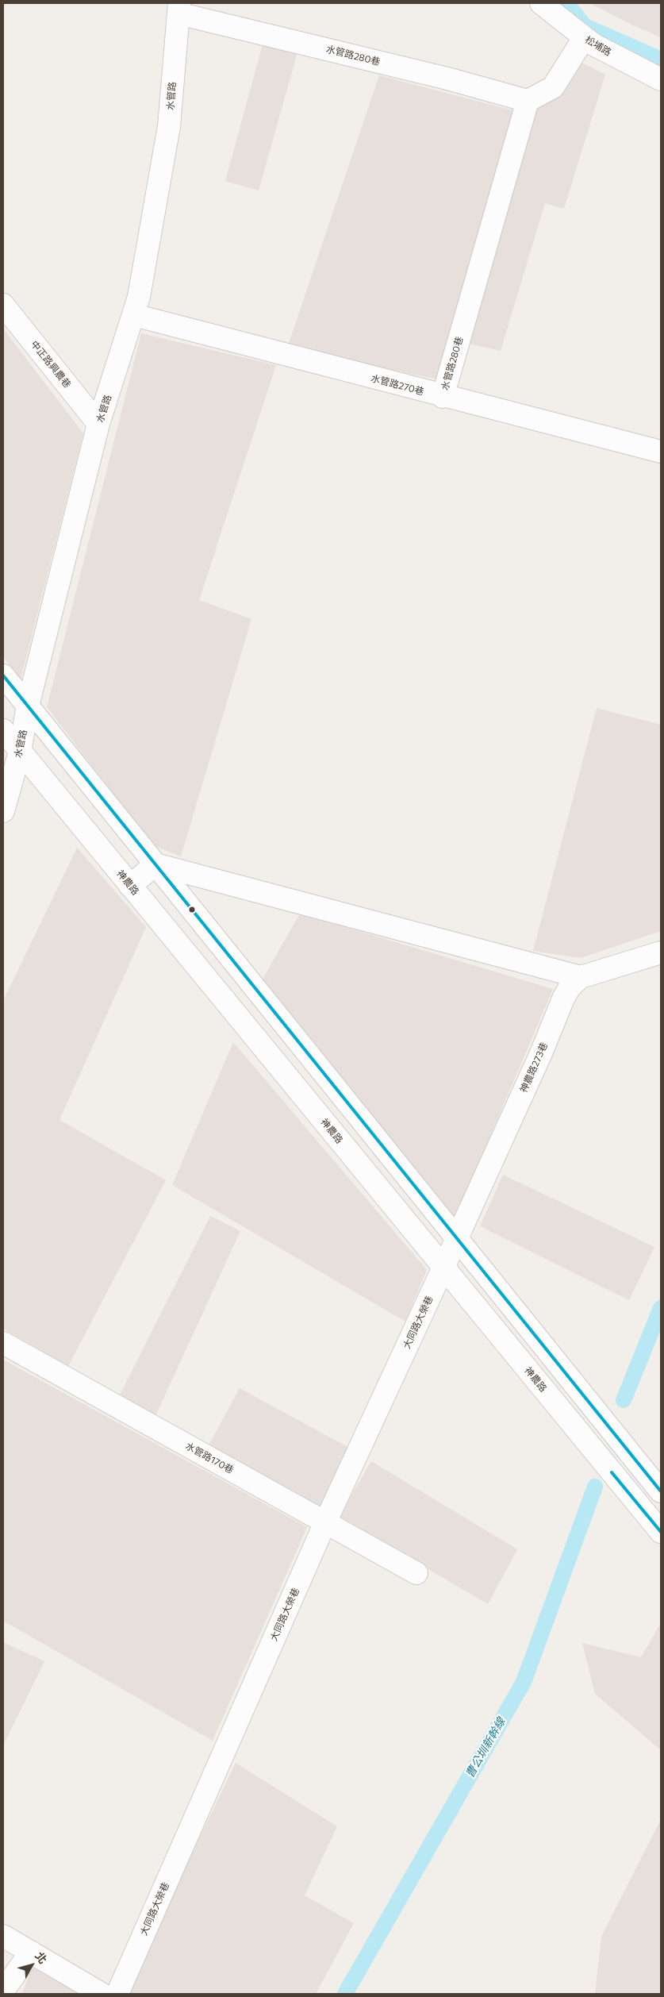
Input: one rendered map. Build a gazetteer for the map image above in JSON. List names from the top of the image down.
{
  "streets": {
    "street": [
      "松埔路",
      "水管路280巷",
      "水管路",
      "中正路興農巷",
      "水管路270巷",
      "神農路",
      "神農路273巷",
      "大同路大榮巷",
      "水管路170巷"
    ]
  },
  "crossings": [
    ["水管路280巷", "水管路"],
    ["水管路280巷", "水管路270巷"],
    ["水管路", "中正路興農巷"],
    ["水管路", "水管路270巷"],
    ["水管路", "神農路"],
    ["神農路", "大同路大榮巷"],
    ["神農路273巷", "大同路大榮巷"],
    ["大同路大榮巷", "水管路170巷"]
  ],
  "water": ["曹公圳新幹線"],
  "north": "top right"
}
